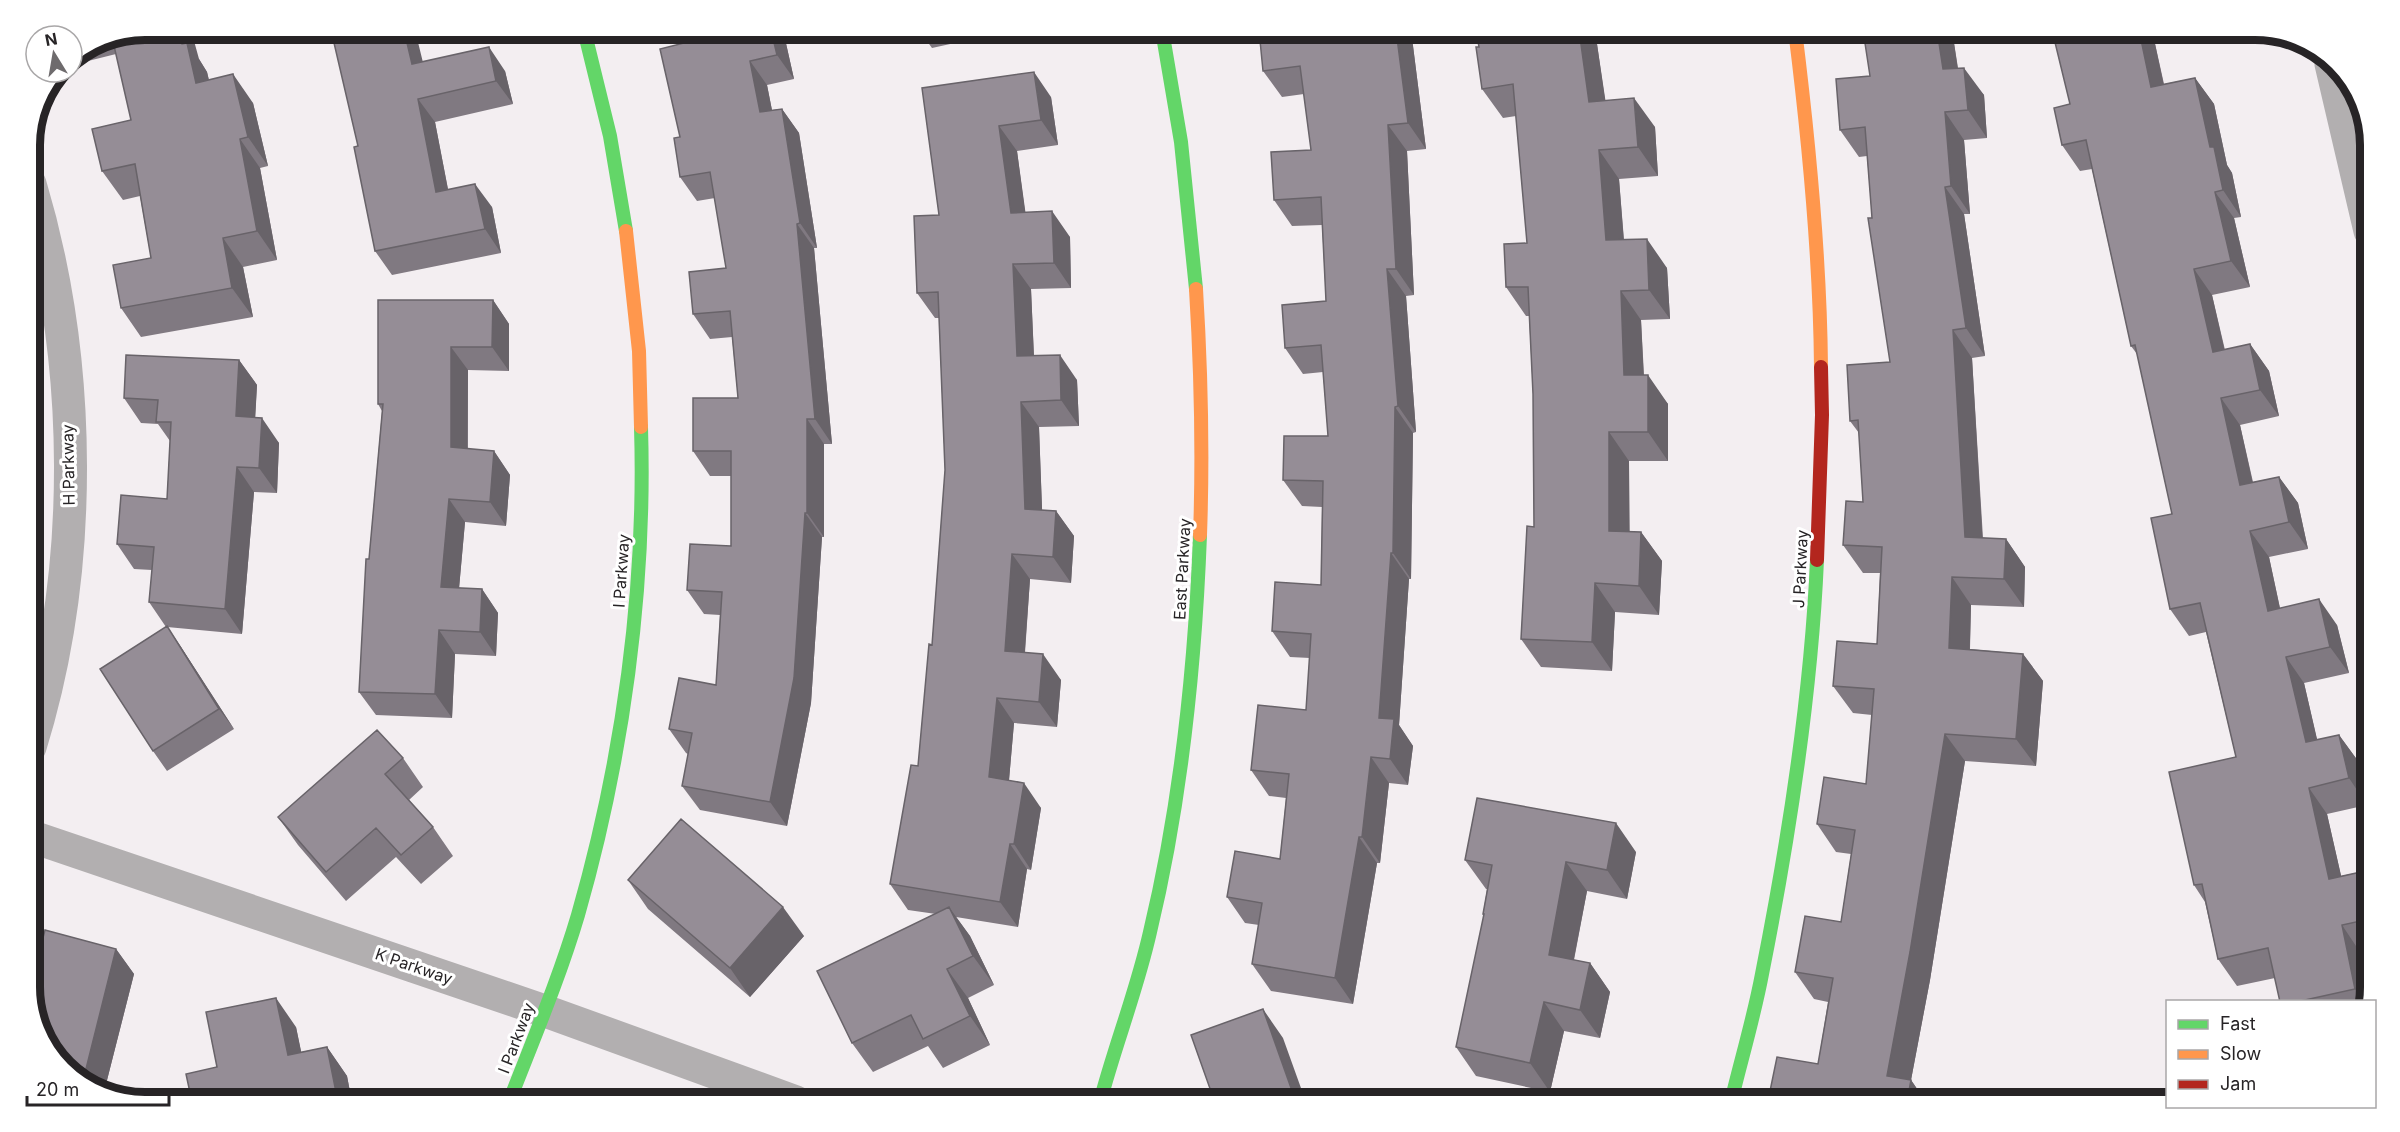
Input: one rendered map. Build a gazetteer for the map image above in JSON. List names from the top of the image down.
{
  "streets": {
    "street": [
      "H Parkway",
      "East Parkway",
      "J Parkway",
      "I Parkway",
      "K Parkway"
    ]
  },
  "crossings": [
    ["I Parkway", "K Parkway"]
  ],
  "legend": ["Fast", "Slow", "Jam"],
  "scale_bar": "20 m",
  "north": "top"
}
